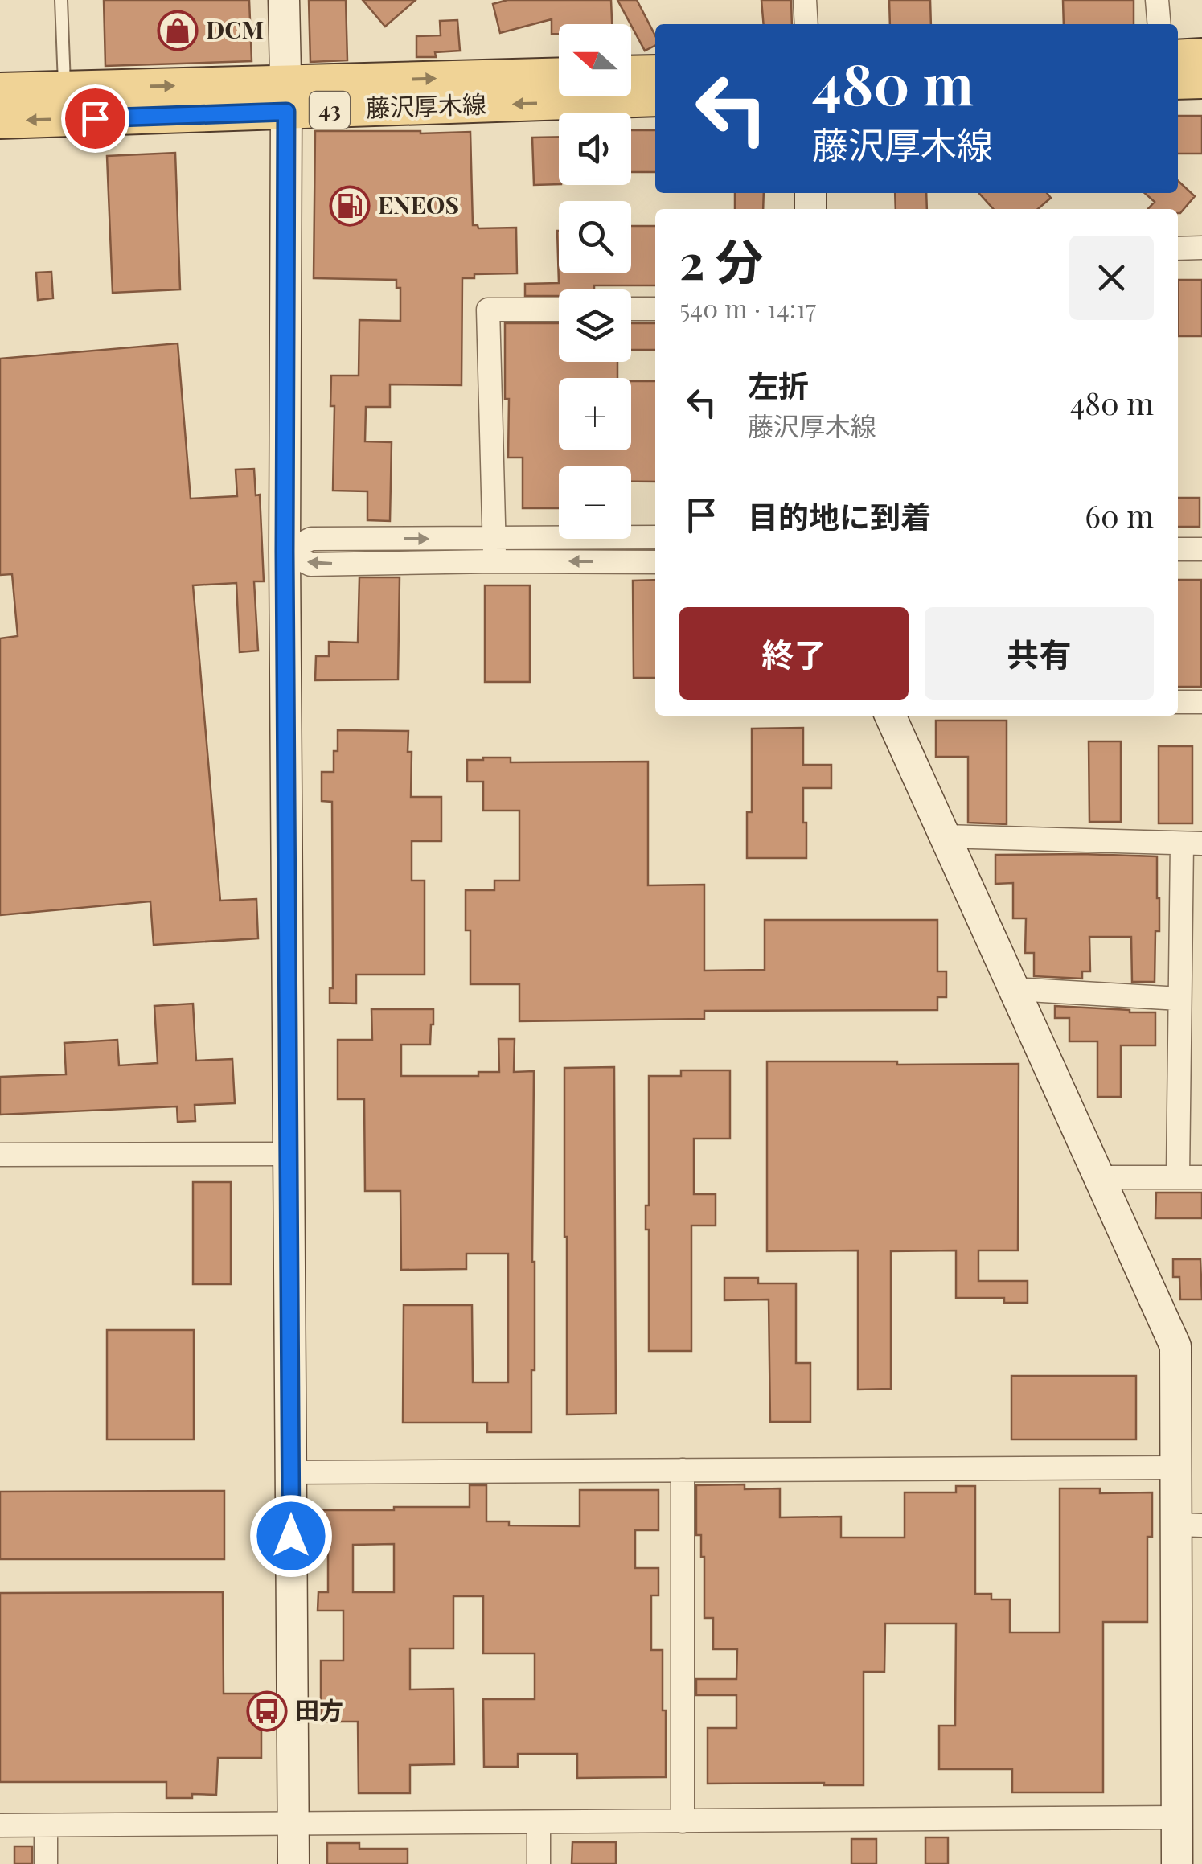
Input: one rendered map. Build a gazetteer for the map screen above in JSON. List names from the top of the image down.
{
  "streets": {
    "main road": ["藤沢厚木線", "43"]
  },
  "places": {
    "shop": ["DCM"],
    "fuel station": ["ENEOS"],
    "bus stop": ["田方"]
  },
  "north": "left",
  "page": {
    "map_buttons": ["+", "−"],
    "turn": ["480 m", "藤沢厚木線"],
    "heading": ["2 分", "540 m · 14:17"],
    "list": [
      {
        "name": "左折",
        "note": "藤沢厚木線",
        "value": "480 m"
      },
      {
        "name": "目的地に到着",
        "value": "60 m"
      }
    ],
    "buttons": ["終了", "共有"]
  }
}
